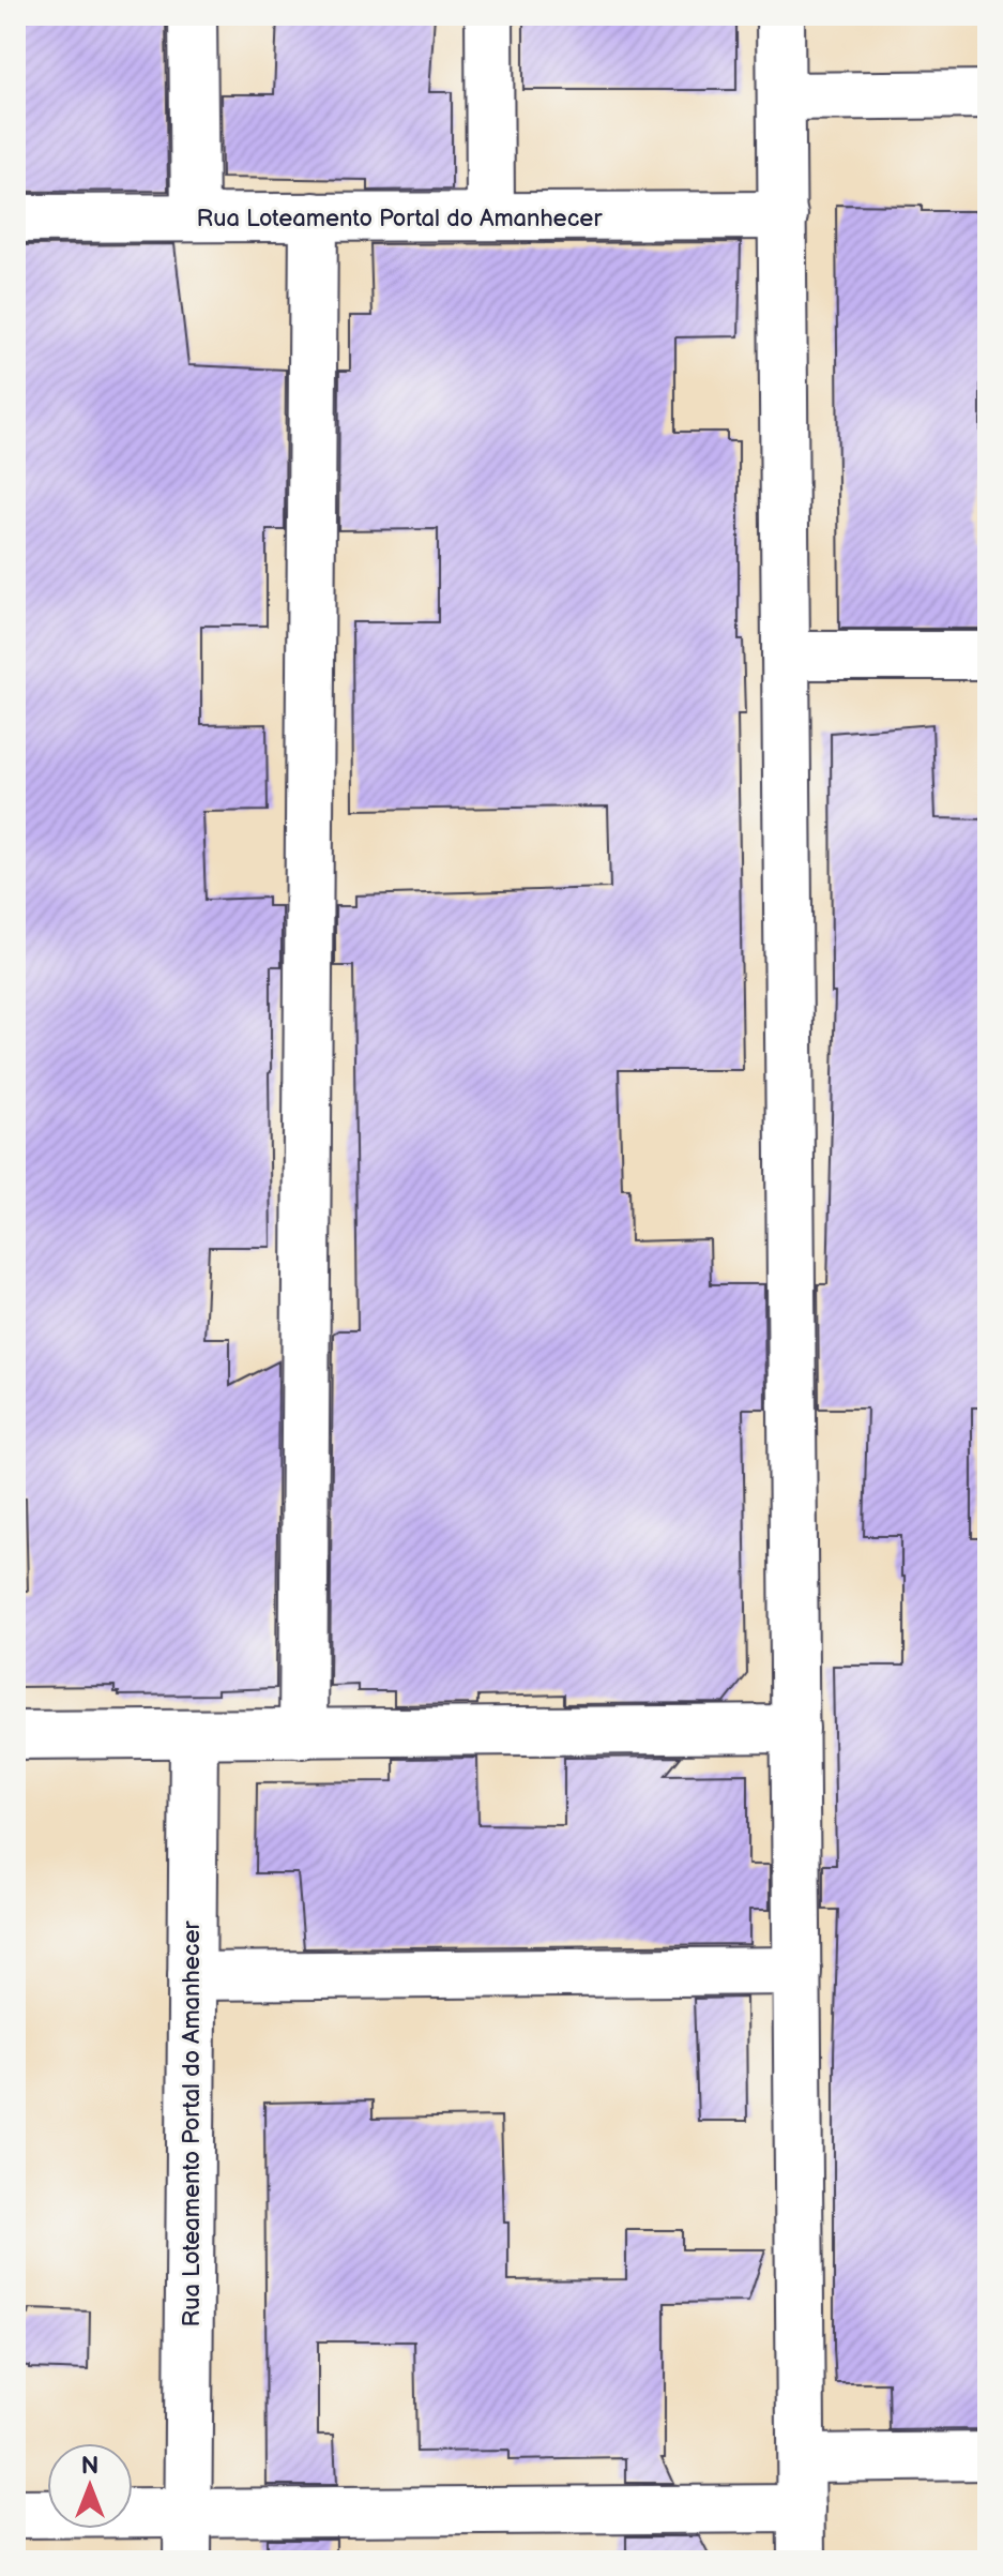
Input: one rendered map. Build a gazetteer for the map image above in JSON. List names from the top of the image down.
{
  "streets": {
    "street": ["Rua Loteamento Portal do Amanhecer"]
  },
  "north": "top"
}
